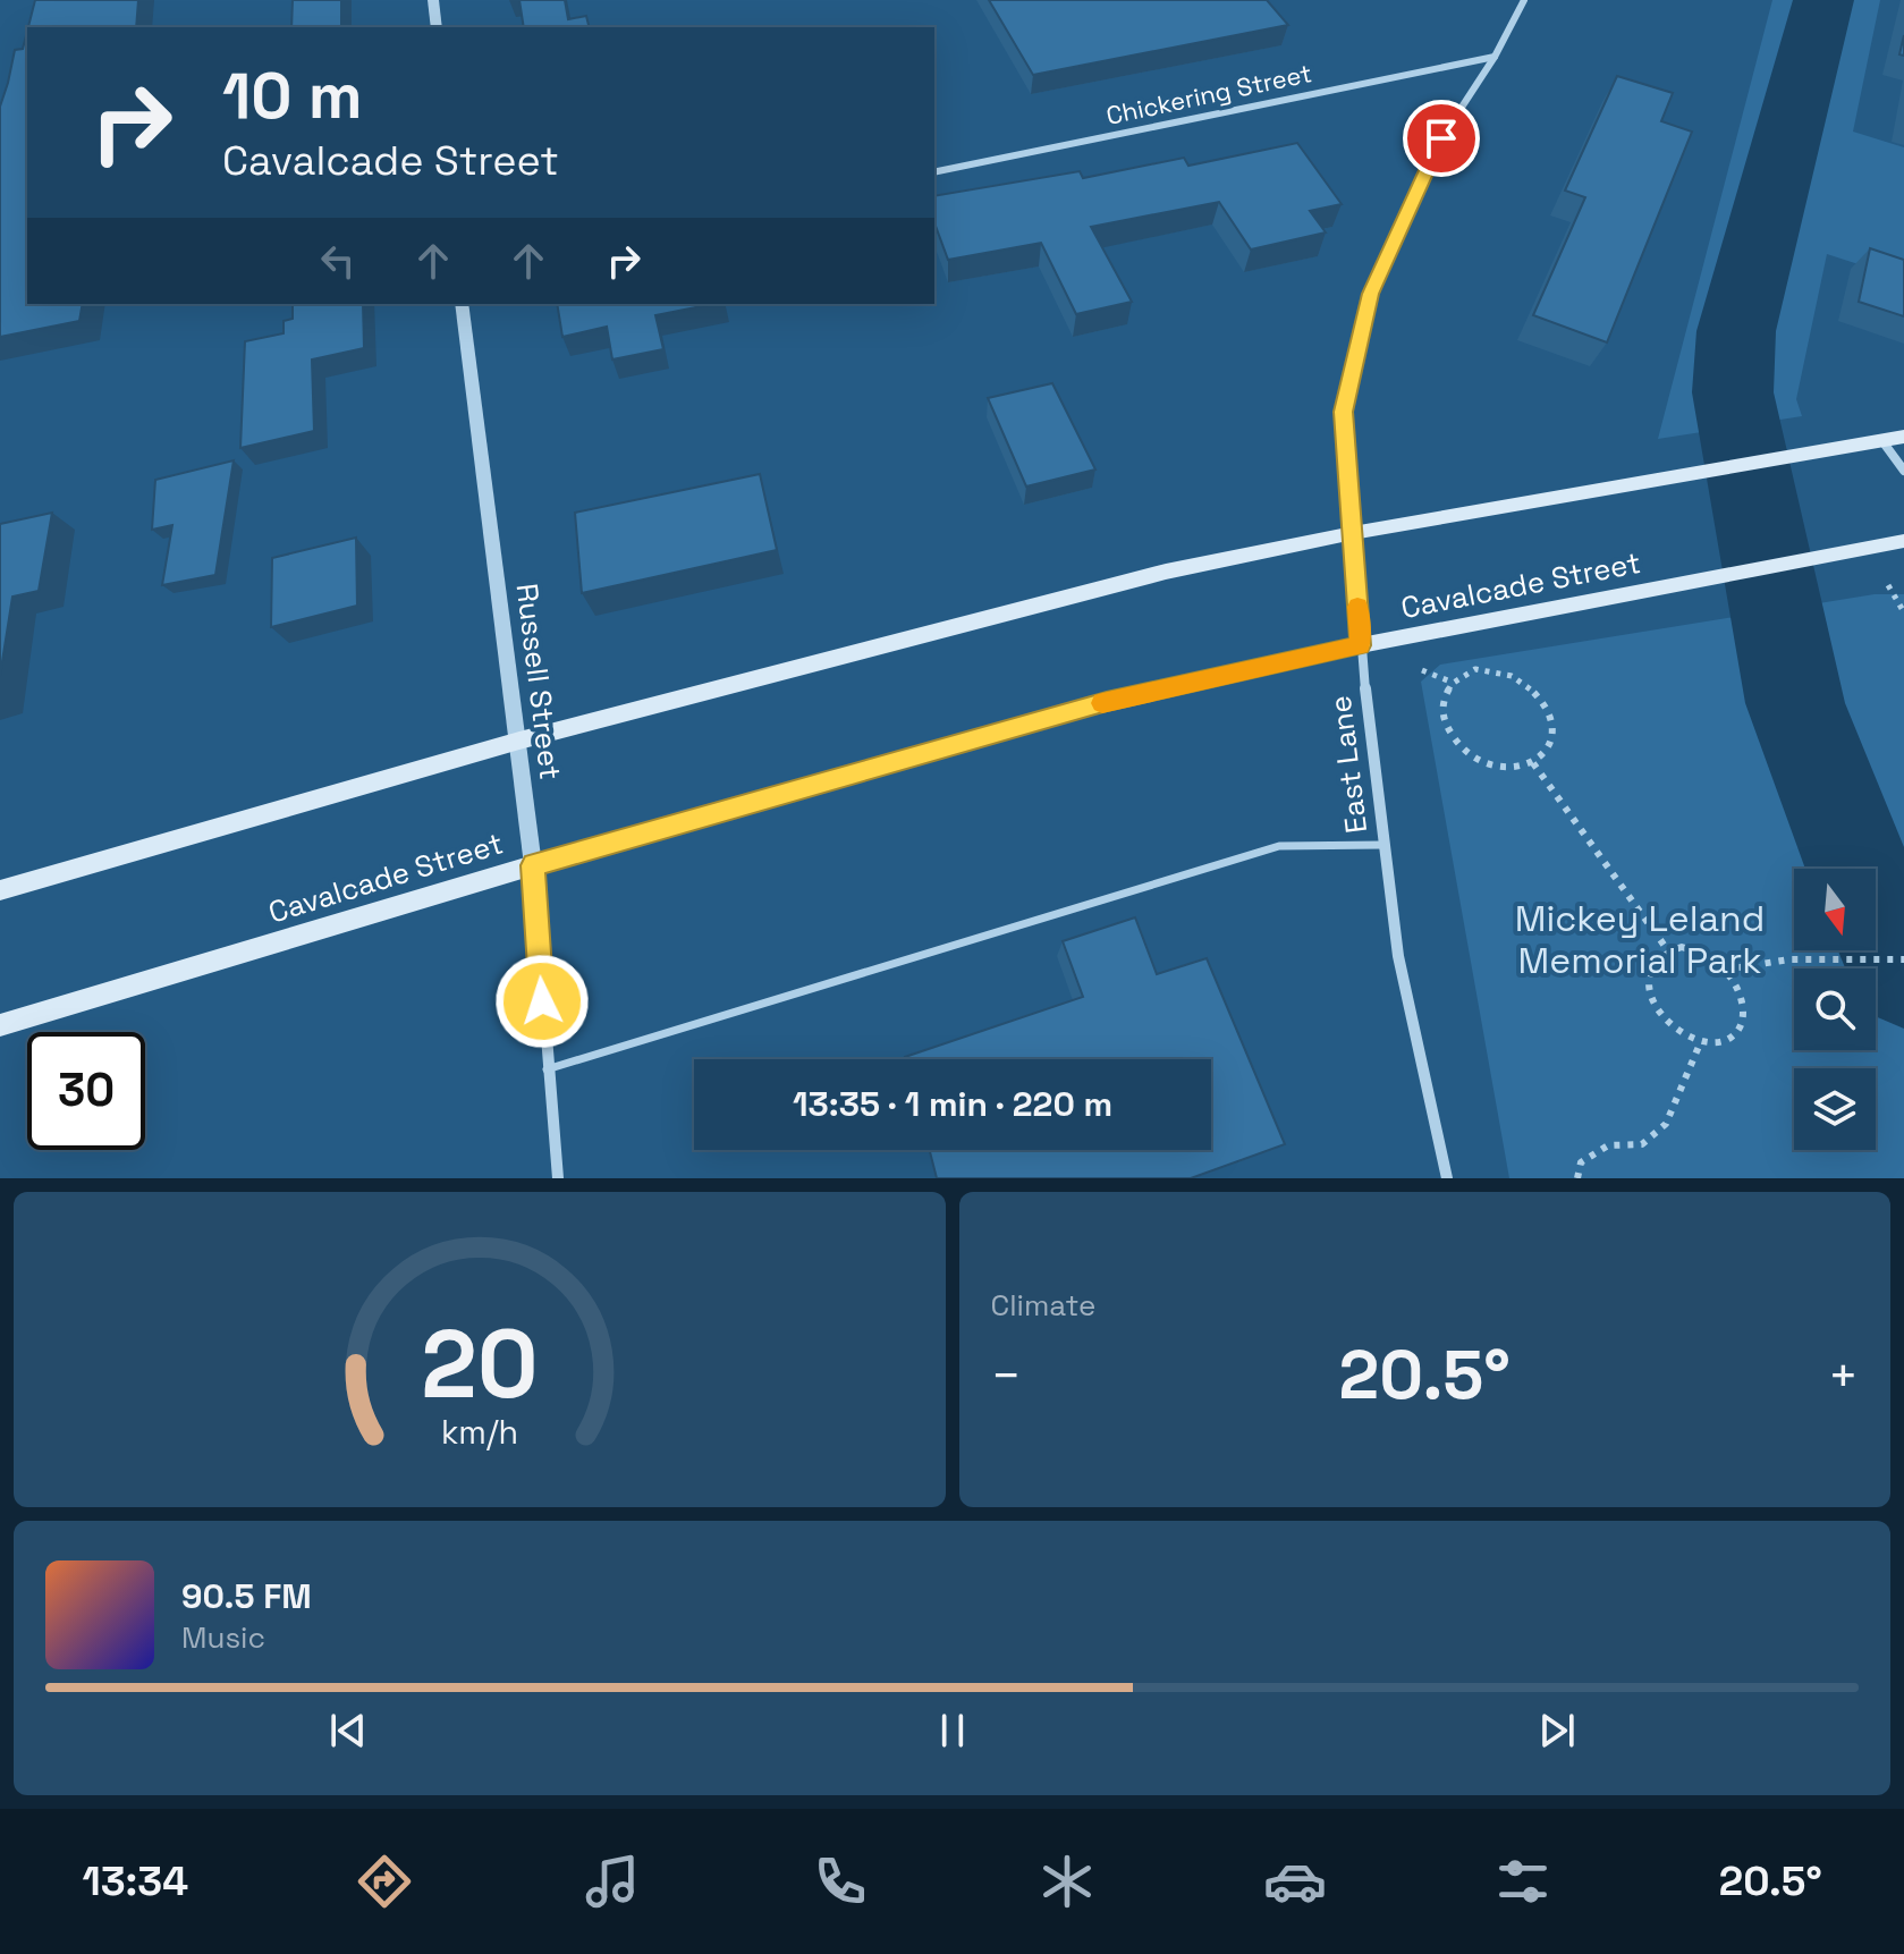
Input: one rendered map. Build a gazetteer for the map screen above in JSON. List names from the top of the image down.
{
  "streets": {
    "main road": ["Cavalcade Street"],
    "street": ["Chickering Street", "Russell Street", "East Lane"]
  },
  "crossings": [
    ["Chickering Street", "East Lane"],
    ["Cavalcade Street", "Russell Street"],
    ["Cavalcade Street", "East Lane"]
  ],
  "parks": ["Mickey Leland Memorial Park"],
  "north": "bottom",
  "page": {
    "turn": ["10 m", "Cavalcade Street"],
    "limit": "30",
    "trip": "13:35 · 1 min · 220 m",
    "tile": "Climate",
    "heat": ["−", "20.5°", "+"],
    "song": ["90.5 FM", "Music"],
    "tabs": ["13:34", "20.5°"],
    "gauge": ["20", "km/h"]
  }
}
